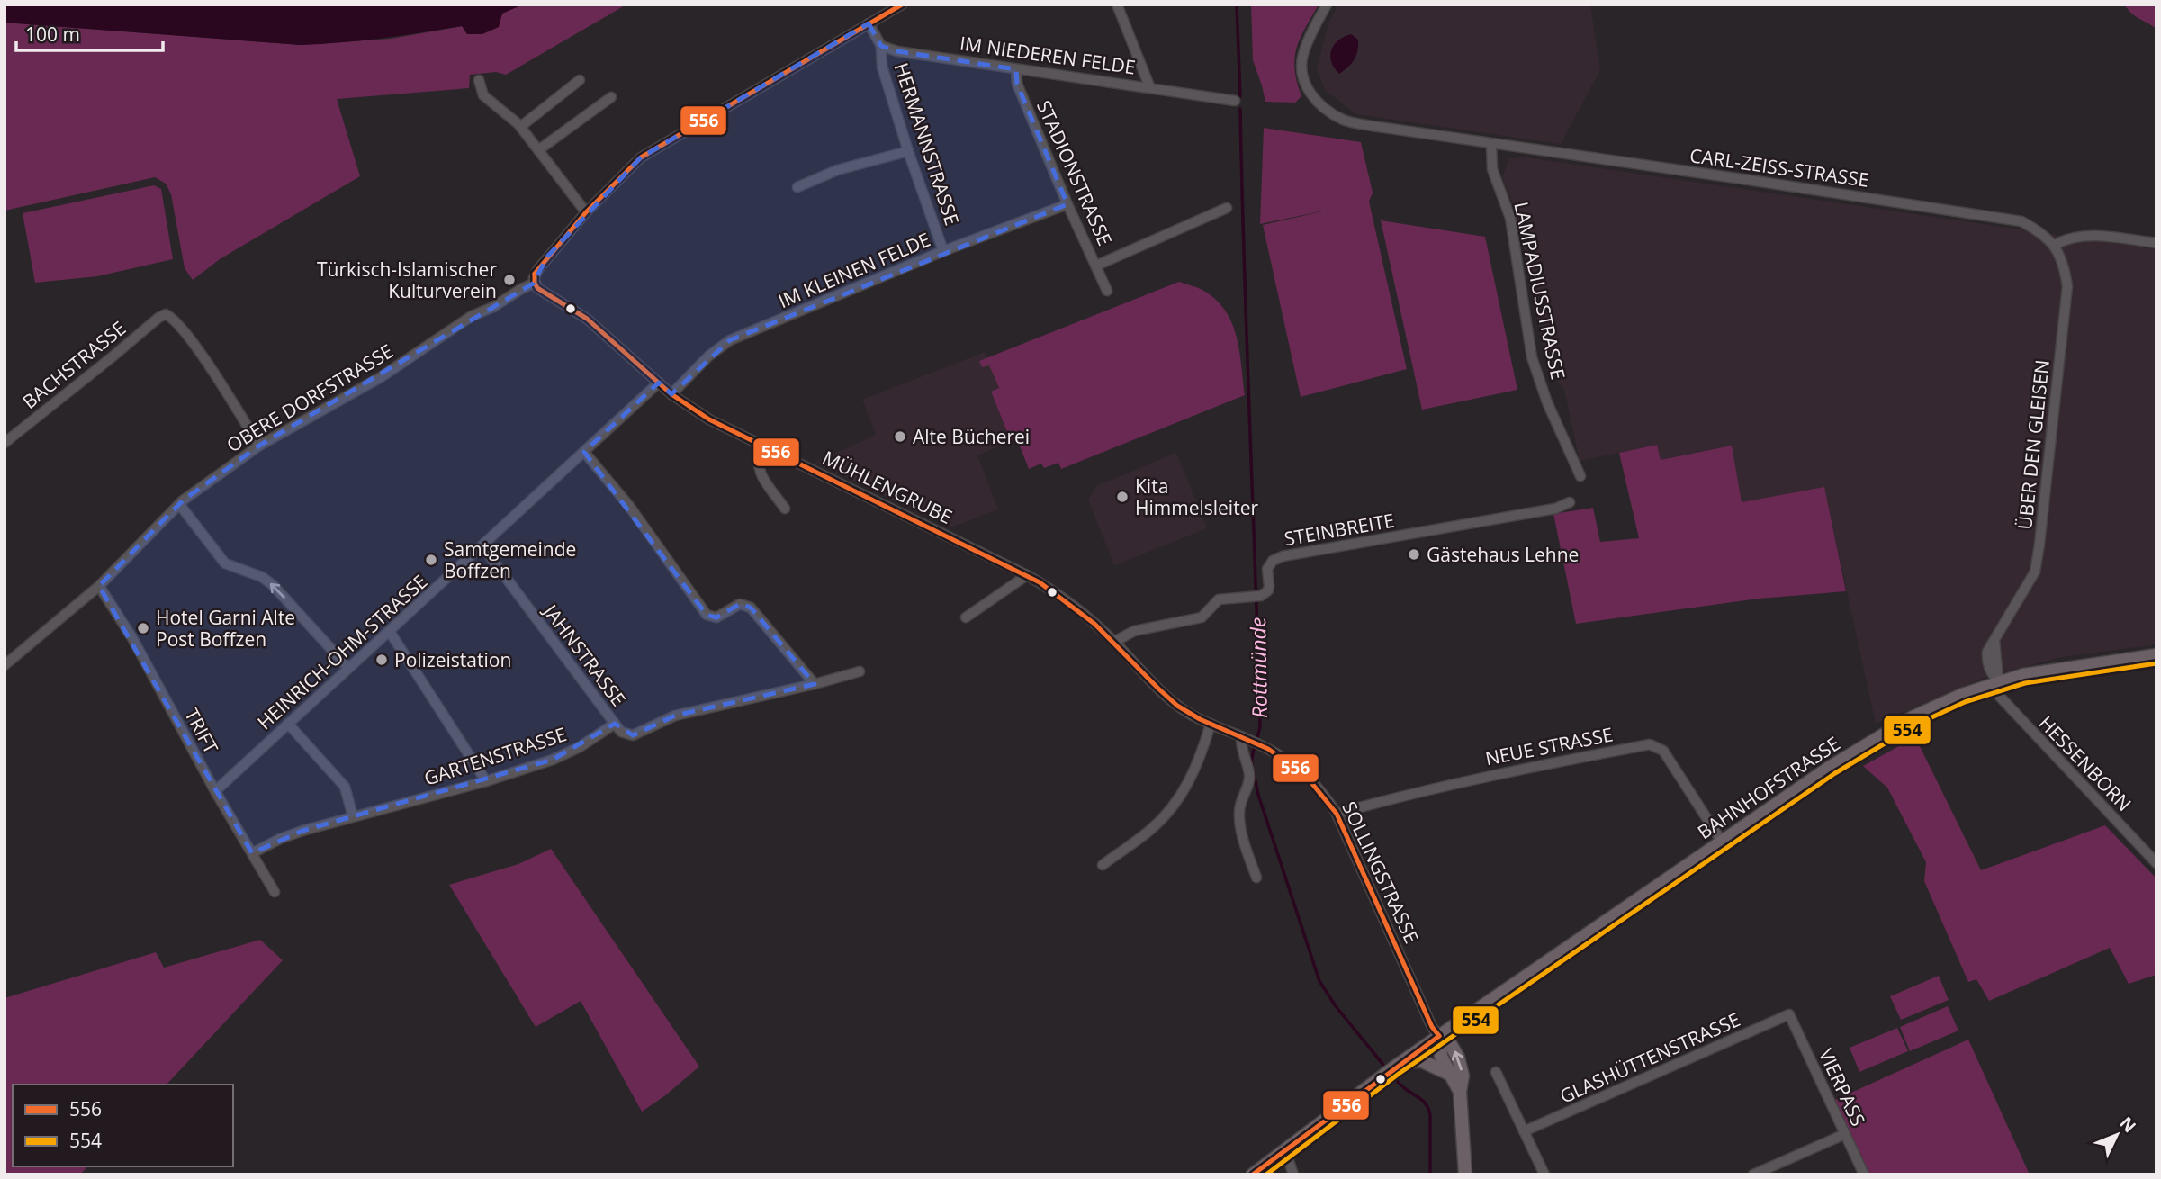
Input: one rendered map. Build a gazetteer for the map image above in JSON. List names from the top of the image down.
{
  "streets": {
    "main road": ["BAHNHOFSTRASSE"],
    "street": [
      "IM NIEDEREN FELDE",
      "HERMANNSTRASSE",
      "CARL-ZEISS-STRASSE",
      "STADIONSTRASSE",
      "IM KLEINEN FELDE",
      "LAMPADIUSSTRASSE",
      "BACHSTRASSE",
      "OBERE DORFSTRASSE",
      "ÜBER DEN GLEISEN",
      "MÜHLENGRUBE",
      "STEINBREITE",
      "HEINRICH-OHM-STRASSE",
      "JAHNSTRASSE",
      "TRIFT",
      "NEUE STRASSE",
      "GARTENSTRASSE",
      "HESSENBORN",
      "SOLLINGSTRASSE",
      "GLASHÜTTENSTRASSE",
      "VIERPASS"
    ]
  },
  "crossings": [
    ["IM NIEDEREN FELDE", "HERMANNSTRASSE"],
    ["IM NIEDEREN FELDE", "STADIONSTRASSE"],
    ["HERMANNSTRASSE", "IM KLEINEN FELDE"],
    ["CARL-ZEISS-STRASSE", "LAMPADIUSSTRASSE"],
    ["CARL-ZEISS-STRASSE", "ÜBER DEN GLEISEN"],
    ["STADIONSTRASSE", "IM KLEINEN FELDE"],
    ["IM KLEINEN FELDE", "MÜHLENGRUBE"],
    ["BACHSTRASSE", "OBERE DORFSTRASSE"],
    ["OBERE DORFSTRASSE", "MÜHLENGRUBE"],
    ["OBERE DORFSTRASSE", "TRIFT"],
    ["ÜBER DEN GLEISEN", "HESSENBORN"],
    ["ÜBER DEN GLEISEN", "BAHNHOFSTRASSE"],
    ["MÜHLENGRUBE", "STEINBREITE"],
    ["MÜHLENGRUBE", "HEINRICH-OHM-STRASSE"],
    ["MÜHLENGRUBE", "SOLLINGSTRASSE"],
    ["HEINRICH-OHM-STRASSE", "JAHNSTRASSE"],
    ["HEINRICH-OHM-STRASSE", "TRIFT"],
    ["JAHNSTRASSE", "GARTENSTRASSE"],
    ["TRIFT", "GARTENSTRASSE"],
    ["NEUE STRASSE", "BAHNHOFSTRASSE"],
    ["NEUE STRASSE", "SOLLINGSTRASSE"],
    ["HESSENBORN", "BAHNHOFSTRASSE"],
    ["BAHNHOFSTRASSE", "SOLLINGSTRASSE"],
    ["GLASHÜTTENSTRASSE", "VIERPASS"]
  ],
  "water": ["Rottmünde"],
  "places": [
    "Türkisch-Islamischer Kulturverein",
    "Alte Bücherei",
    "Kita Himmelsleiter",
    "Gästehaus Lehne",
    "Samtgemeinde Boffzen",
    "Hotel Garni Alte Post Boffzen",
    "Polizeistation"
  ],
  "lines": ["transit line 556", "transit line 554"],
  "legend": ["556", "554"],
  "scale_bar": "100 m",
  "north": "top right"
}
